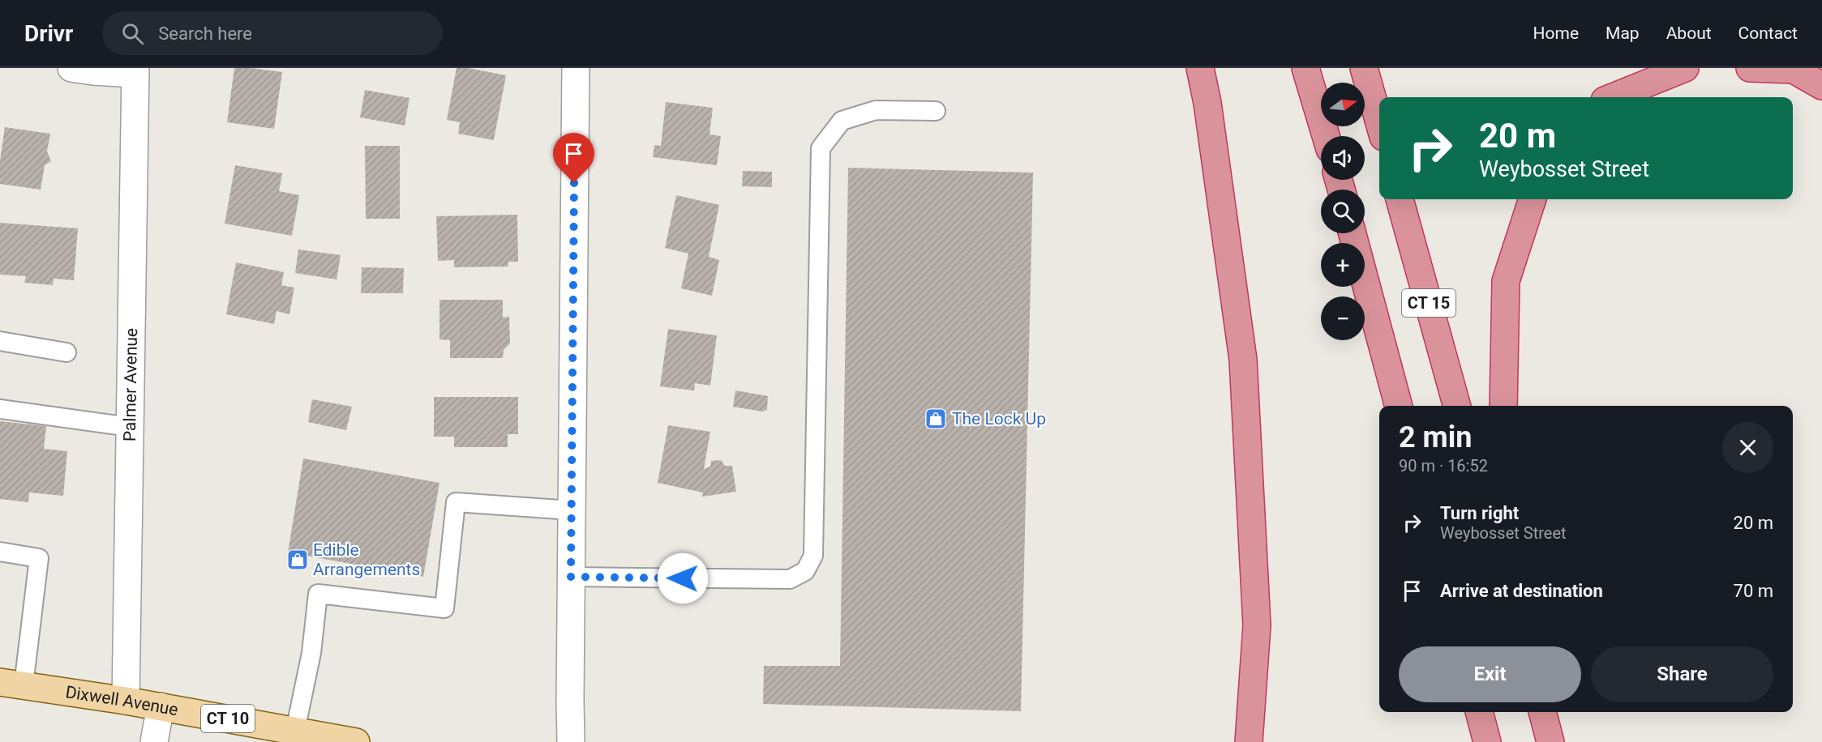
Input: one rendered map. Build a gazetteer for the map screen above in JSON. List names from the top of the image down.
{
  "streets": {
    "highway": ["CT 15"],
    "main road": ["Dixwell Avenue", "CT 10"],
    "street": ["Palmer Avenue"]
  },
  "crossings": [
    ["Palmer Avenue", "Dixwell Avenue"]
  ],
  "places": {
    "shop": ["The Lock Up", "Edible Arrangements"]
  },
  "north": "right",
  "page": {
    "header": "Drivr",
    "search": "Search here",
    "nav": [
      "Home",
      "Map",
      "About",
      "Contact"
    ],
    "map_buttons": ["+", "−"],
    "turn": ["20 m", "Weybosset Street"],
    "heading": ["2 min", "90 m · 16:52"],
    "list": [
      {
        "name": "Turn right",
        "note": "Weybosset Street",
        "value": "20 m"
      },
      {
        "name": "Arrive at destination",
        "value": "70 m"
      }
    ],
    "buttons": ["Exit", "Share"]
  }
}
